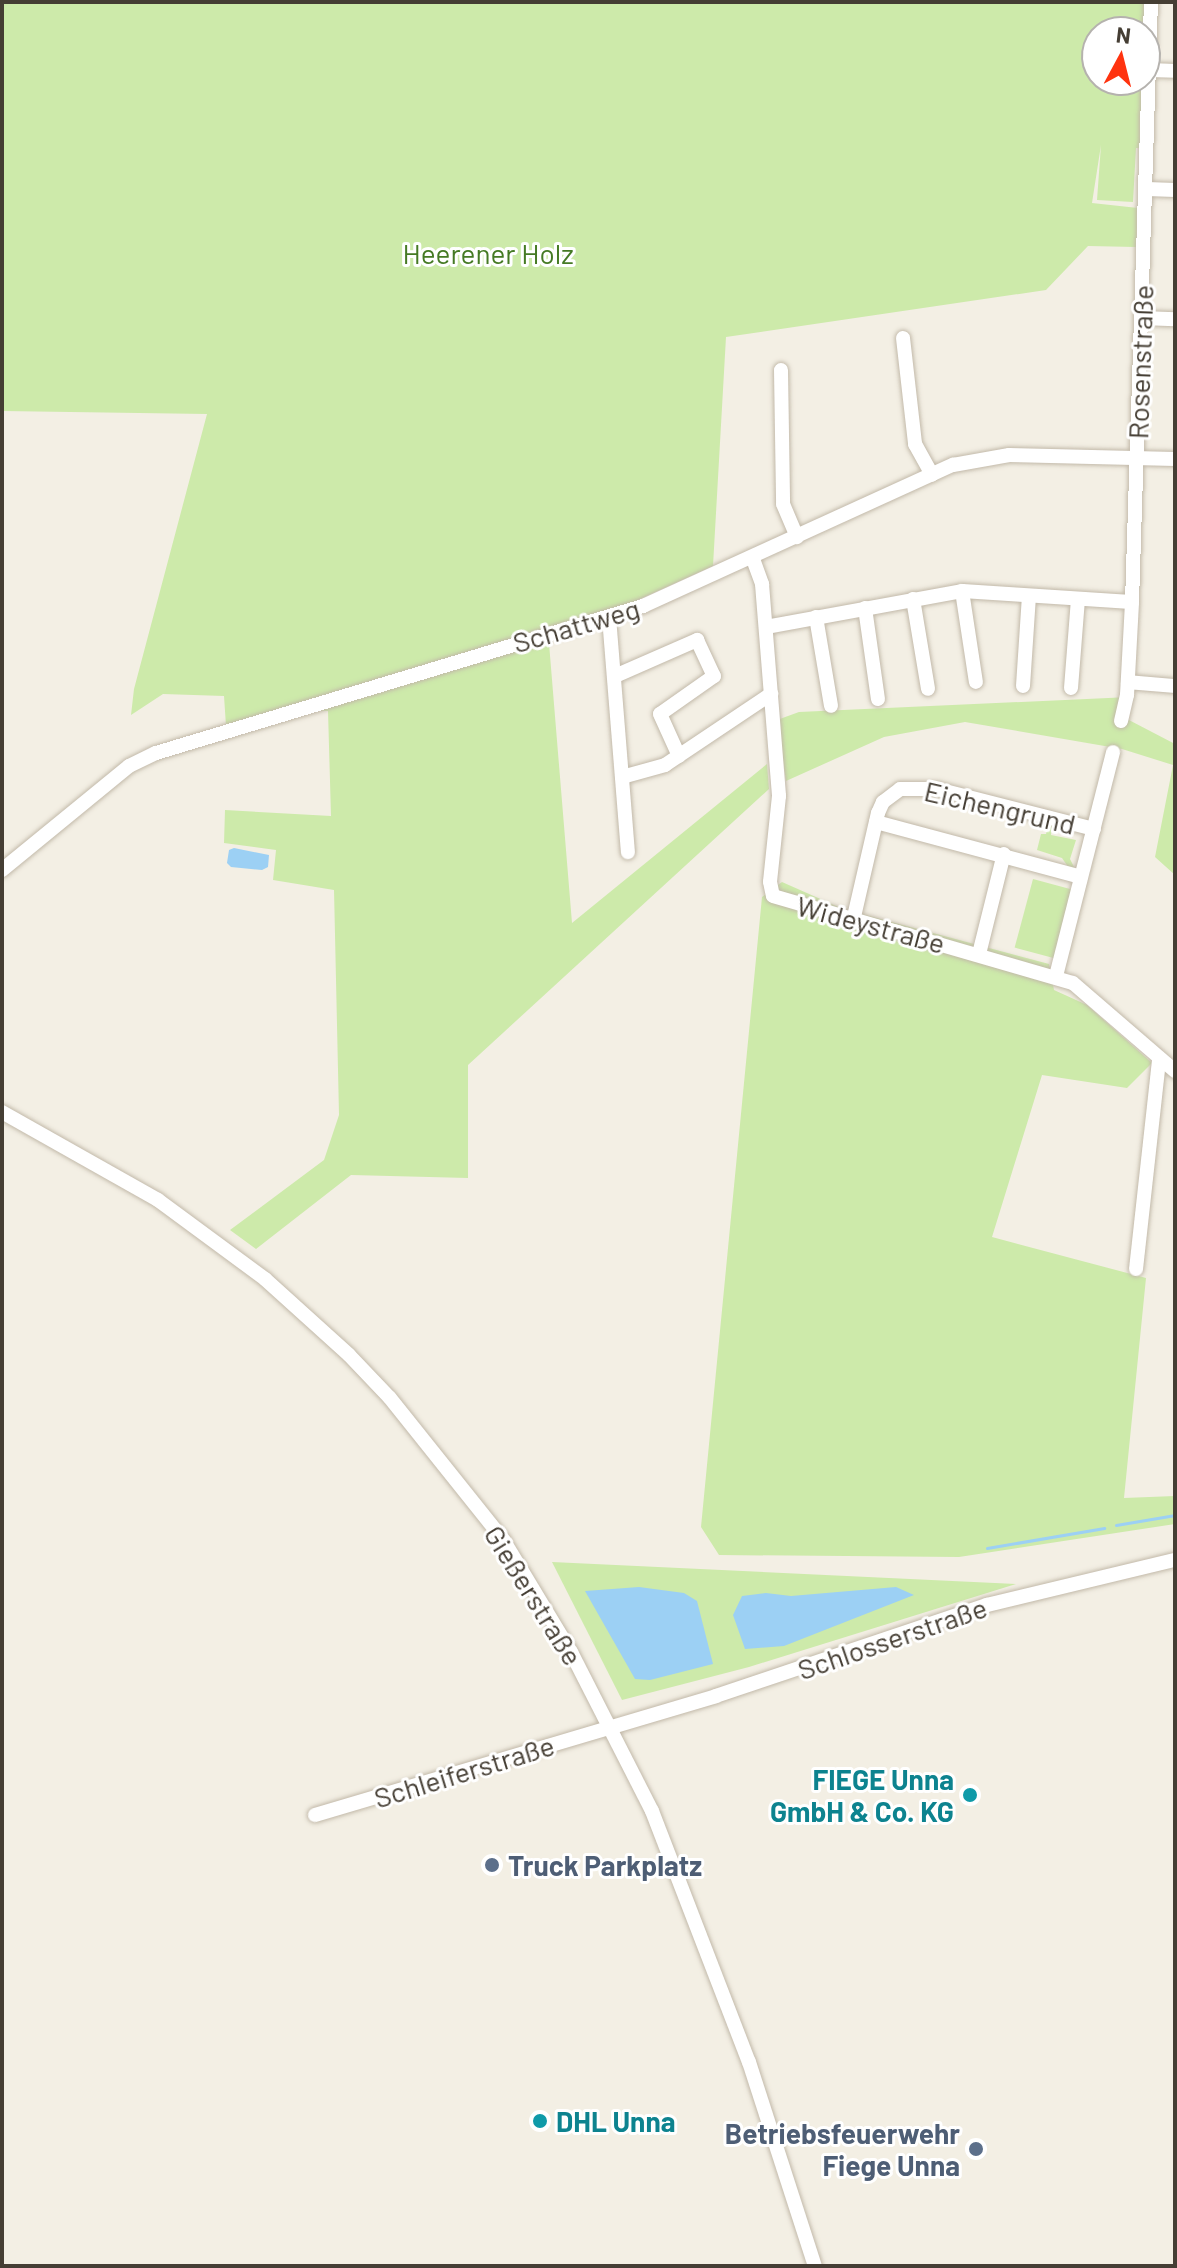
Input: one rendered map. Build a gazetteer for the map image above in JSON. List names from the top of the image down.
{
  "streets": {
    "street": [
      "Rosenstraße",
      "Schattweg",
      "Eichengrund",
      "Wideystraße",
      "Gießerstraße",
      "Schlosserstraße",
      "Schleiferstraße"
    ]
  },
  "crossings": [
    ["Rosenstraße", "Schattweg"],
    ["Schattweg", "Wideystraße"],
    ["Eichengrund", "Wideystraße"],
    ["Gießerstraße", "Schlosserstraße"],
    ["Gießerstraße", "Schleiferstraße"],
    ["Schlosserstraße", "Schleiferstraße"]
  ],
  "parks": ["Heerener Holz"],
  "places": [
    "FIEGE Unna GmbH & Co. KG",
    "Truck Parkplatz",
    "DHL Unna",
    "Betriebsfeuerwehr Fiege Unna"
  ],
  "north": "top"
}
